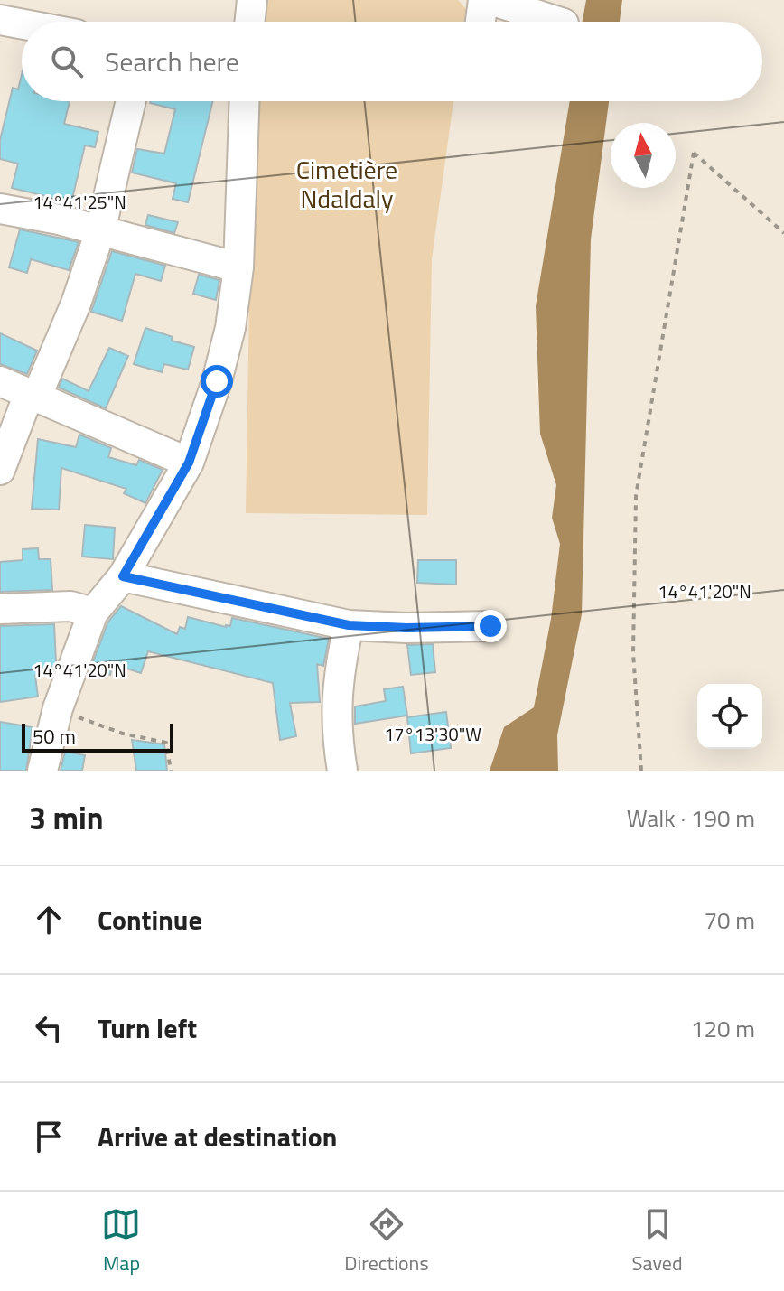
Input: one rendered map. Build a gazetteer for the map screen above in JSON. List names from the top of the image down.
{
  "parks": ["Cimetière Ndaldaly"],
  "scale_bar": "50 m",
  "north": "top",
  "page": {
    "search": "Search here",
    "scale": "50 m",
    "heading": ["3 min", "Walk · 190 m"],
    "list": [
      ["Continue", "70 m"],
      ["Turn left", "120 m"],
      "Arrive at destination"
    ],
    "nav": ["Map", "Directions", "Saved"]
  },
  "coordinates": ["14°41'25\"N", "14°41'20\"N", "17°13'30\"W"]
}
